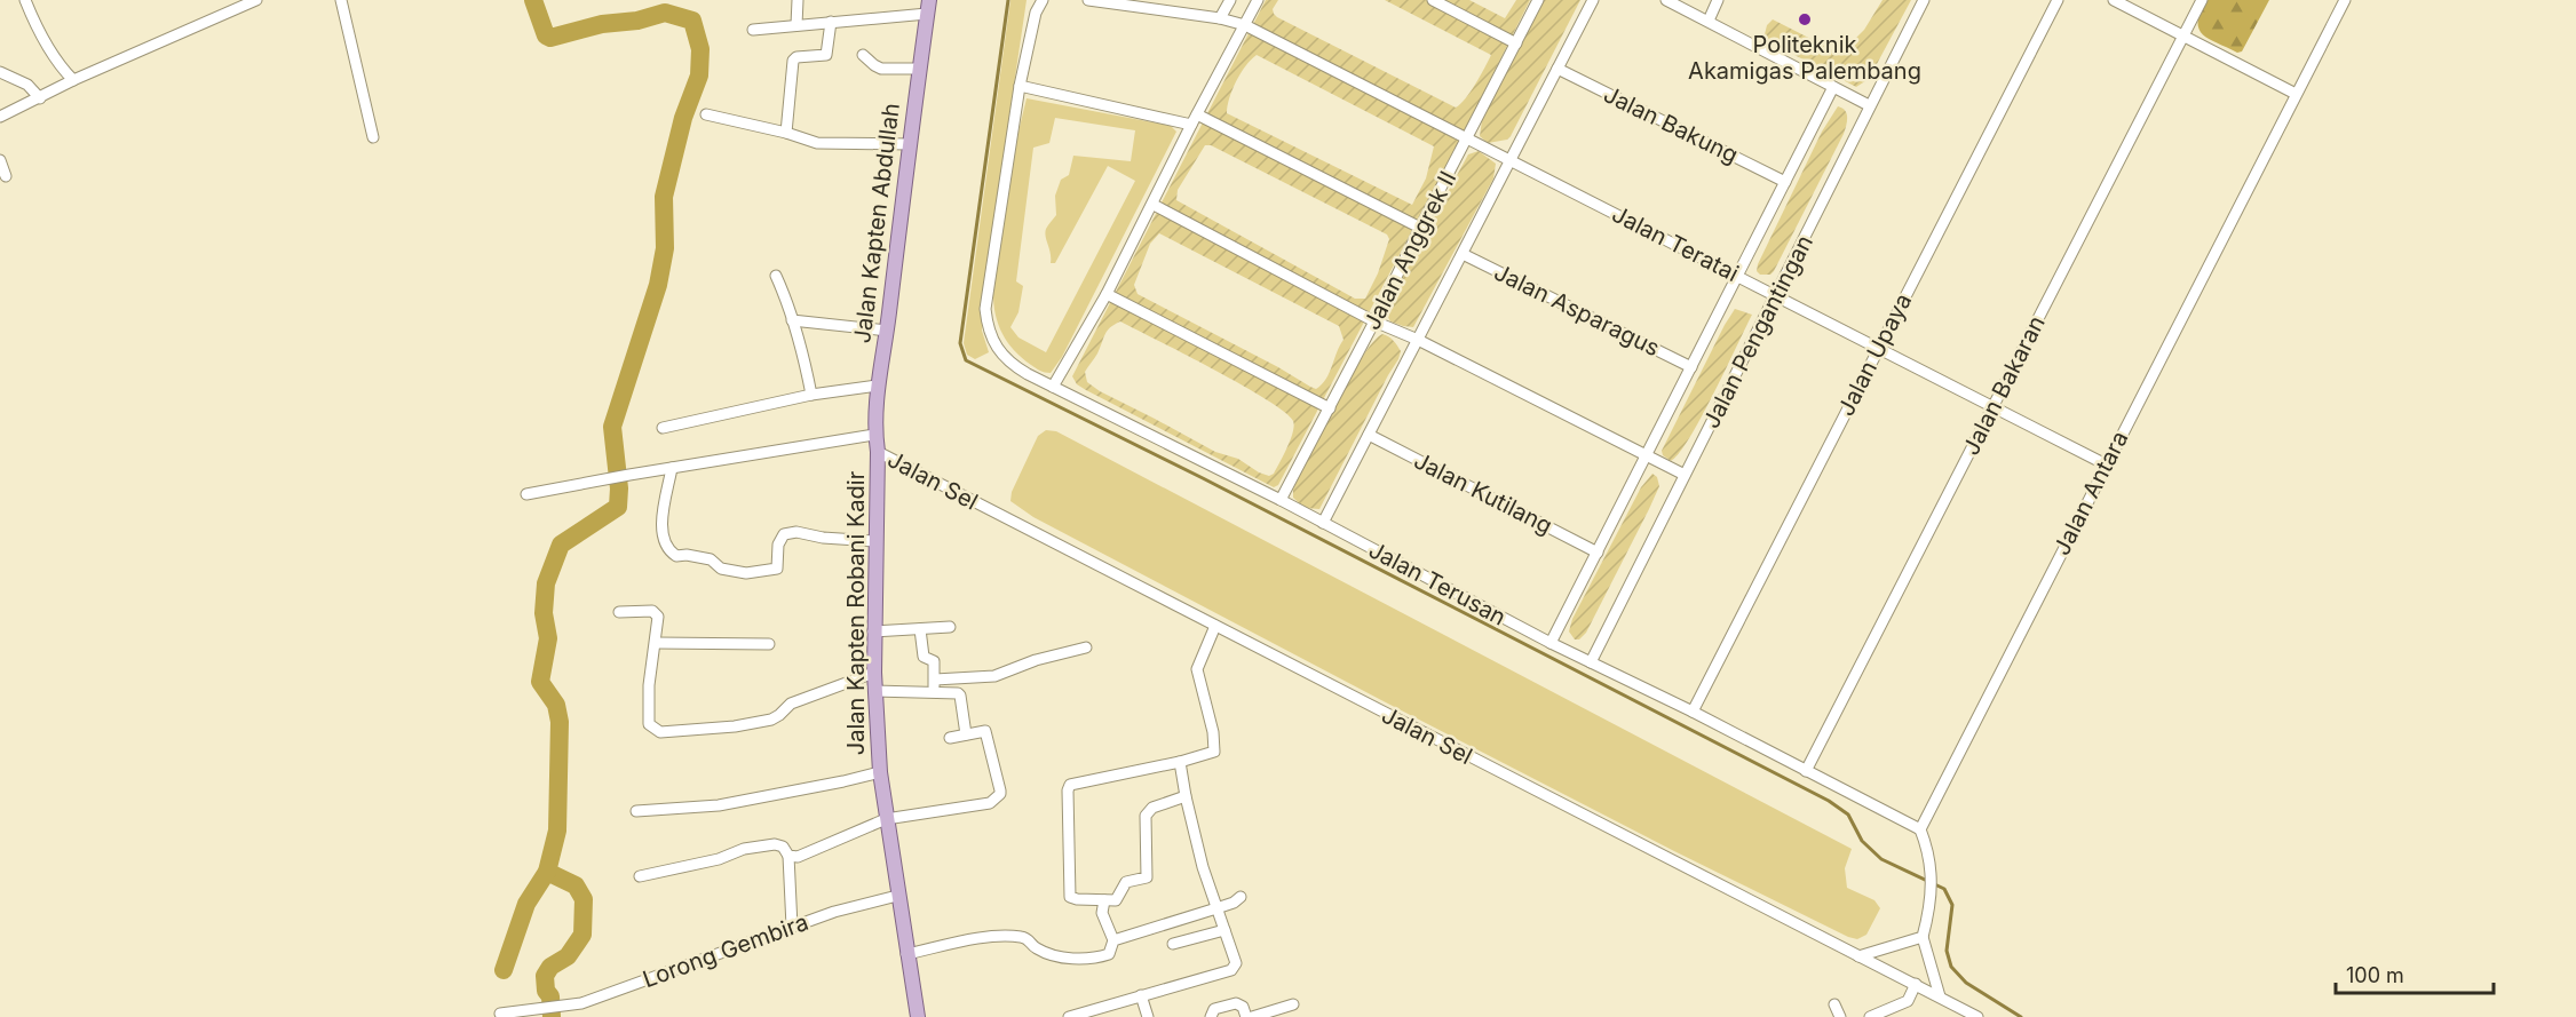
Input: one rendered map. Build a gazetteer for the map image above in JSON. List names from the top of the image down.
{
  "streets": {
    "main road": ["Jalan Kapten Abdullah", "Jalan Kapten Robani Kadir"],
    "street": [
      "Jalan Bakung",
      "Jalan Teratai",
      "Jalan Anggrek II",
      "Jalan Asparagus",
      "Jalan Pengantingan",
      "Jalan Upaya",
      "Jalan Bakaran",
      "Jalan Sel",
      "Jalan Kutilang",
      "Jalan Antara",
      "Jalan Terusan",
      "Lorong Gembira"
    ]
  },
  "crossings": [
    ["Jalan Kapten Abdullah", "Jalan Sel"],
    ["Jalan Kapten Abdullah", "Jalan Kapten Robani Kadir"],
    ["Jalan Teratai", "Jalan Anggrek II"],
    ["Jalan Teratai", "Jalan Pengantingan"],
    ["Jalan Teratai", "Jalan Upaya"],
    ["Jalan Teratai", "Jalan Bakaran"],
    ["Jalan Teratai", "Jalan Antara"],
    ["Jalan Anggrek II", "Jalan Terusan"],
    ["Jalan Pengantingan", "Jalan Terusan"],
    ["Jalan Upaya", "Jalan Terusan"],
    ["Jalan Bakaran", "Jalan Terusan"],
    ["Jalan Sel", "Jalan Kapten Robani Kadir"],
    ["Jalan Antara", "Jalan Terusan"],
    ["Jalan Kapten Robani Kadir", "Lorong Gembira"]
  ],
  "places": ["Politeknik Akamigas Palembang"],
  "scale_bar": "100 m"
}
